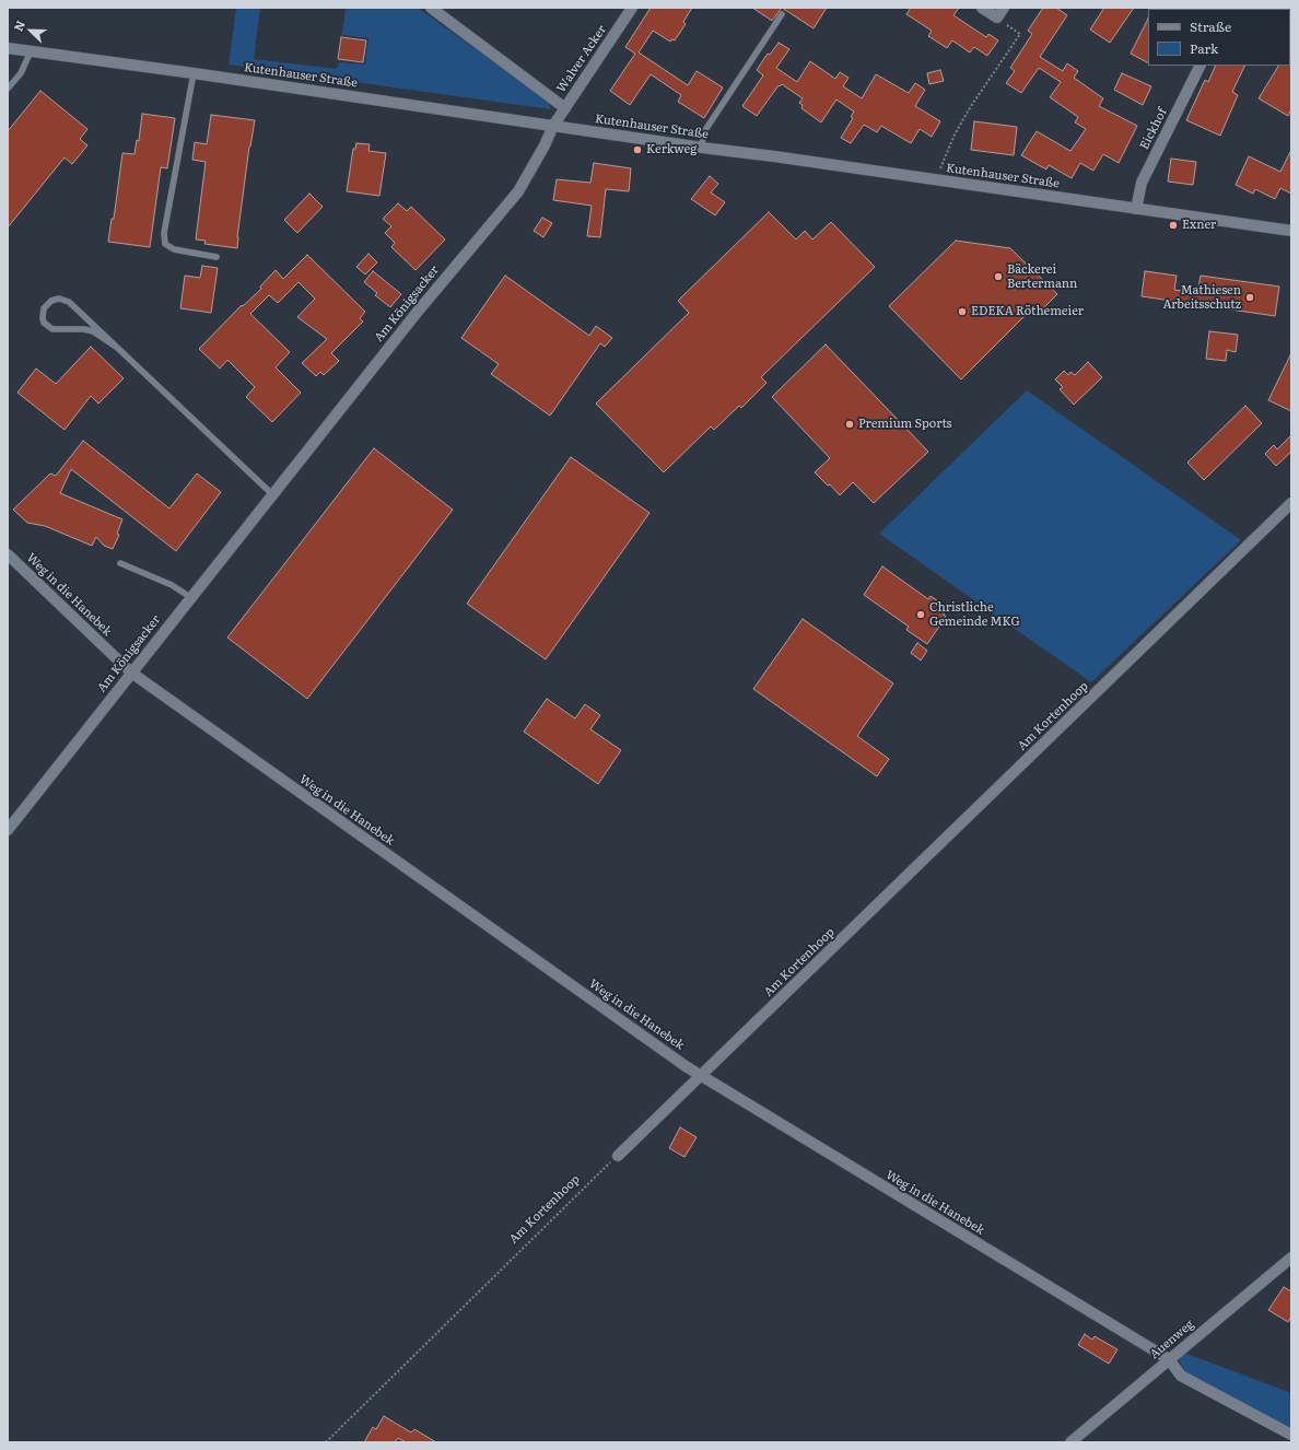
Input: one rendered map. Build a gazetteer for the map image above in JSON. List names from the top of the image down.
{
  "streets": {
    "street": [
      "Walver Acker",
      "Kutenhauser Straße",
      "Eickhof",
      "Am Königsacker",
      "Weg in die Hanebek",
      "Am Kortenhoop",
      "Auenweg"
    ]
  },
  "crossings": [
    ["Walver Acker", "Kutenhauser Straße"],
    ["Walver Acker", "Am Königsacker"],
    ["Kutenhauser Straße", "Eickhof"],
    ["Kutenhauser Straße", "Am Königsacker"],
    ["Am Königsacker", "Weg in die Hanebek"],
    ["Weg in die Hanebek", "Am Kortenhoop"],
    ["Weg in die Hanebek", "Auenweg"]
  ],
  "places": [
    "Kerkweg",
    "Exner",
    "Bäckerei Bertermann",
    "Mathiesen Arbeitsschutz",
    "EDEKA Röthemeier",
    "Premium Sports",
    "Christliche Gemeinde MKG"
  ],
  "legend": ["Straße", "Park"],
  "north": "top left"
}
